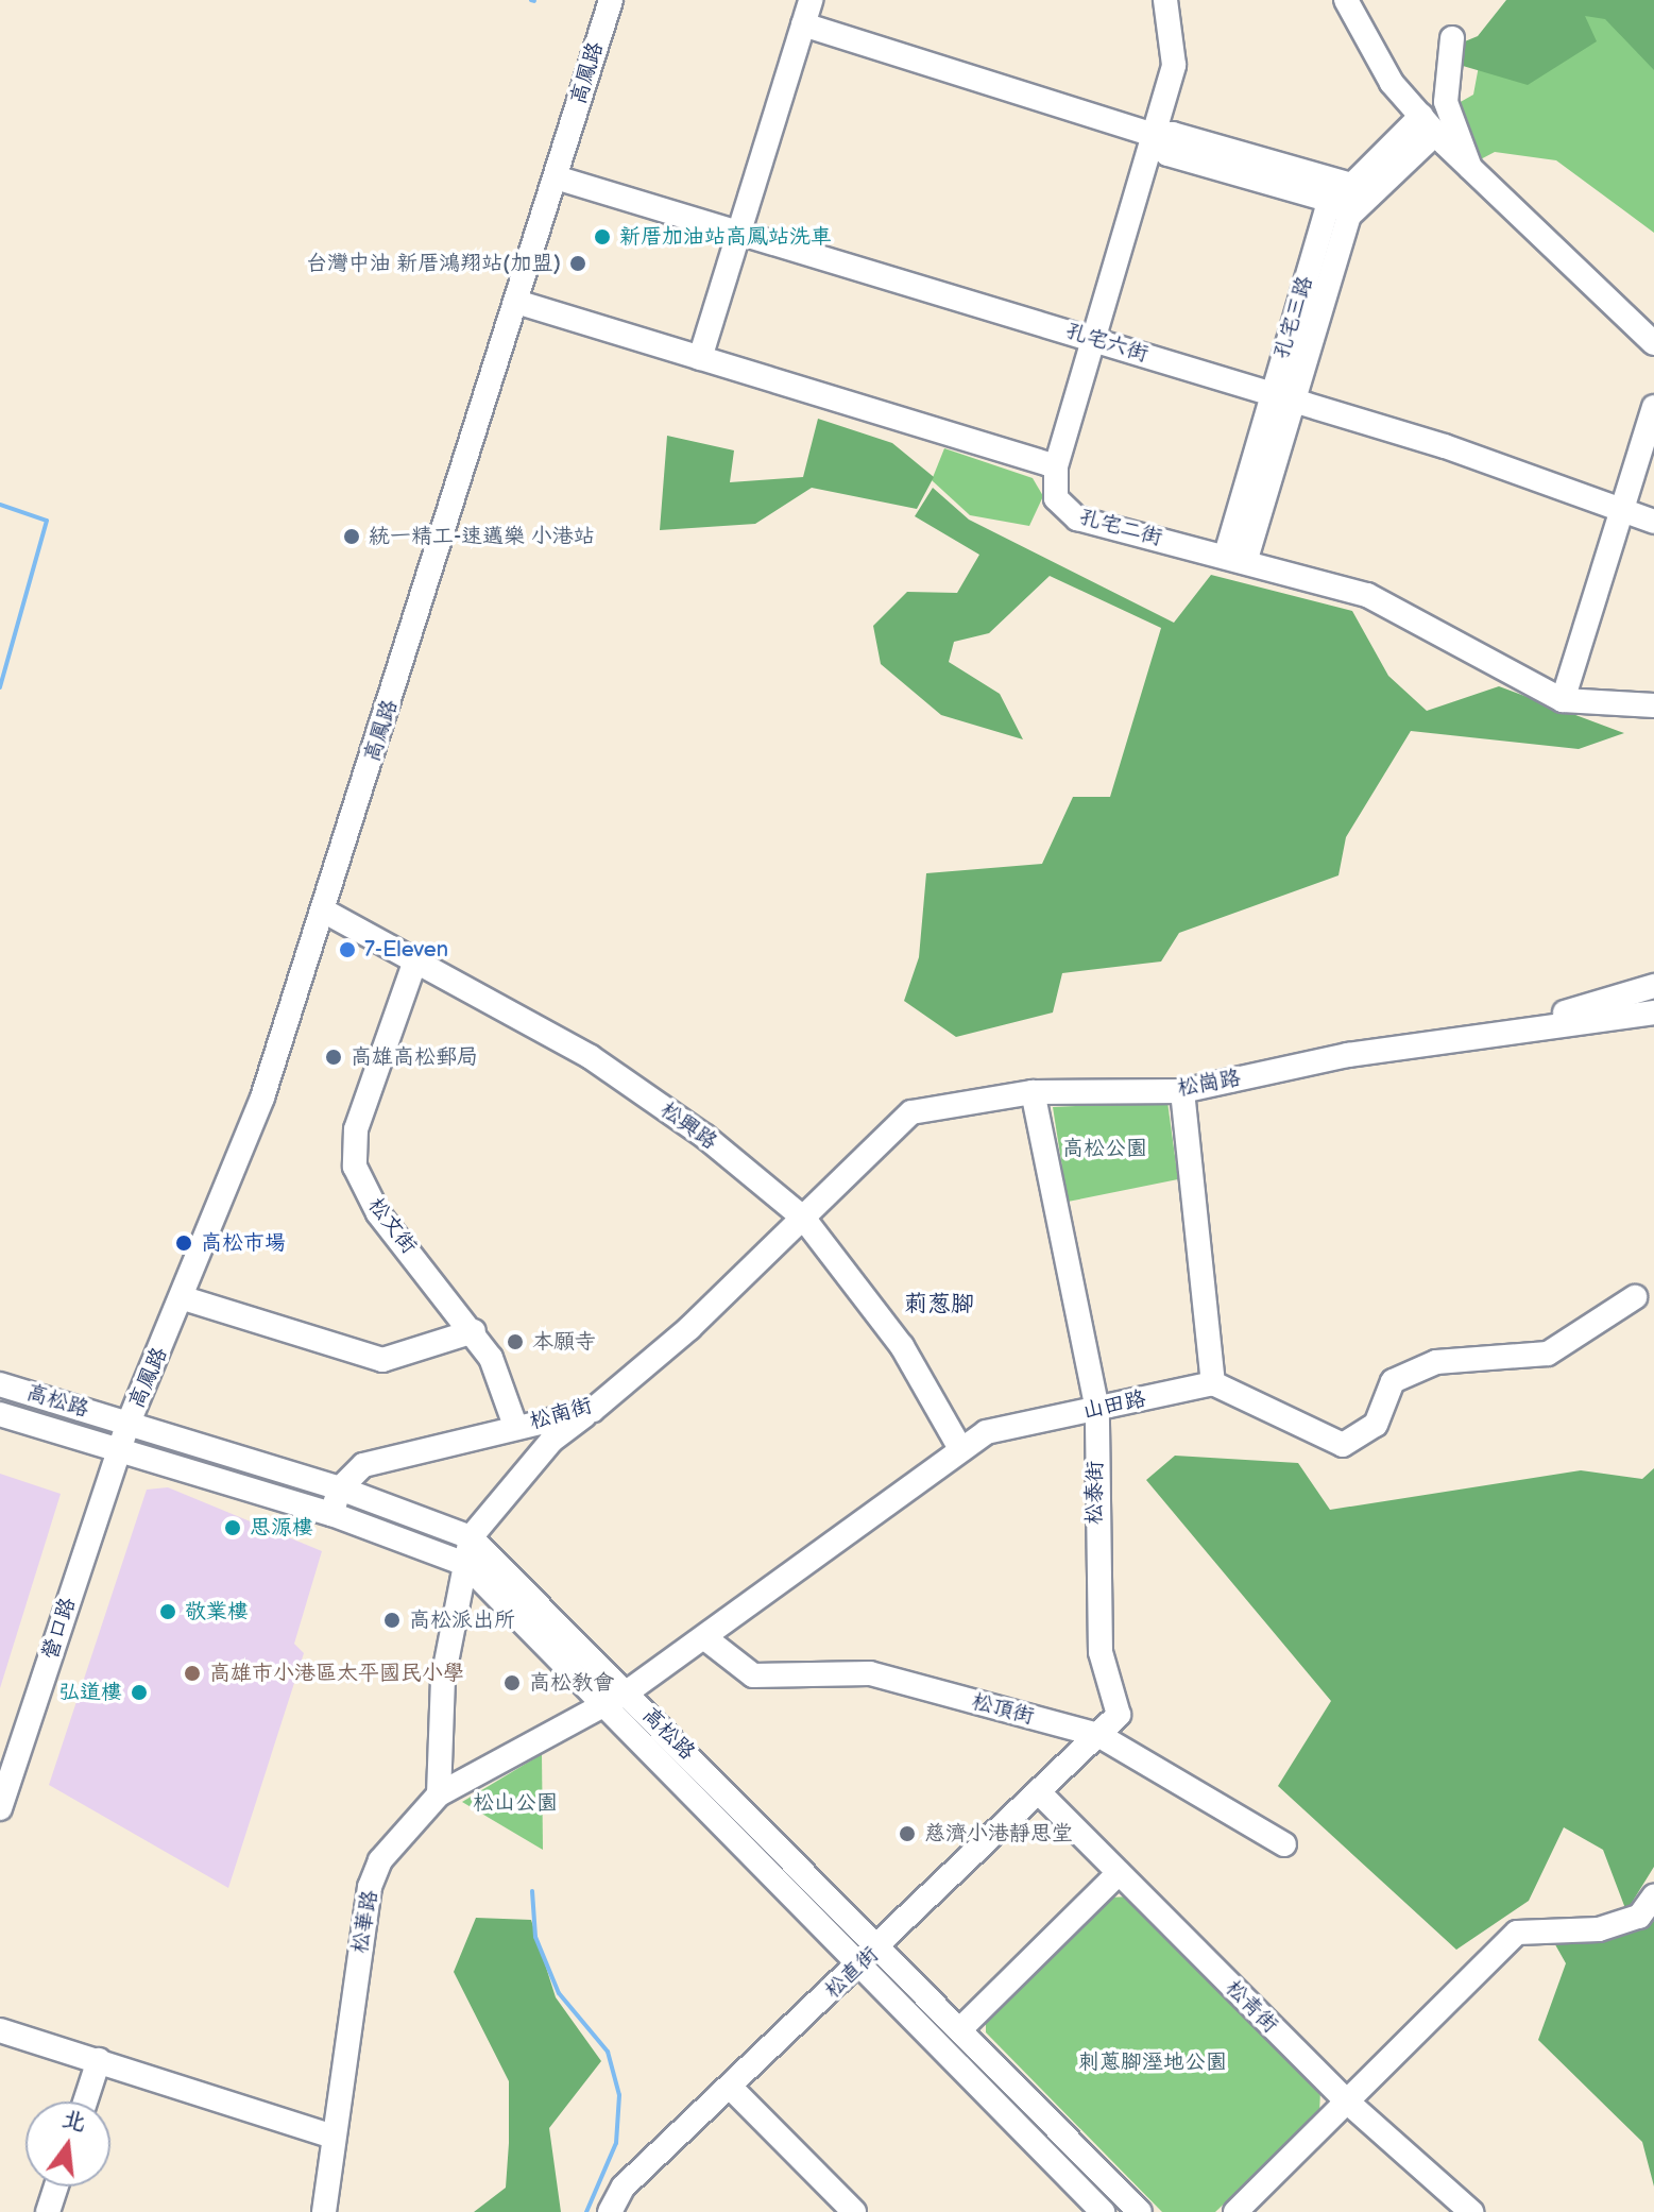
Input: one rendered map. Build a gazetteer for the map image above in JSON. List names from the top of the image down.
{
  "streets": {
    "street": [
      "高鳳路",
      "孔宅三路",
      "孔宅六街",
      "孔宅二街",
      "松崗路",
      "松興路",
      "松文街",
      "高松路",
      "山田路",
      "松南街",
      "松泰街",
      "營口路",
      "松頂街",
      "松華路",
      "松直街",
      "松青街"
    ]
  },
  "crossings": [
    ["高鳳路", "孔宅六街"],
    ["高鳳路", "松興路"],
    ["高鳳路", "高松路"],
    ["高鳳路", "營口路"],
    ["孔宅三路", "孔宅六街"],
    ["孔宅三路", "孔宅二街"],
    ["松崗路", "松興路"],
    ["松崗路", "松南街"],
    ["松崗路", "松泰街"],
    ["松興路", "松文街"],
    ["松興路", "山田路"],
    ["松興路", "松南街"],
    ["松文街", "松南街"],
    ["高松路", "山田路"],
    ["高松路", "松南街"],
    ["高松路", "營口路"],
    ["高松路", "松華路"],
    ["高松路", "松直街"],
    ["山田路", "松泰街"],
    ["山田路", "松頂街"],
    ["山田路", "松華路"],
    ["松泰街", "松頂街"],
    ["松泰街", "松直街"],
    ["松頂街", "松直街"],
    ["松直街", "松青街"]
  ],
  "districts": ["莿葱腳"],
  "parks": ["高松公園", "松山公園", "刺蔥腳溼地公園"],
  "places": [
    "新厝加油站高鳳站洗車",
    "台灣中油 新厝鴻翔站(加盟)",
    "統一精工-速邁樂 小港站",
    "7-Eleven",
    "高雄高松郵局",
    "高松市場",
    "本願寺",
    "思源樓",
    "敬業樓",
    "高松派出所",
    "高雄市小港區太平國民小學",
    "高松教會",
    "弘道樓",
    "慈濟小港靜思堂"
  ],
  "north": "top"
}
